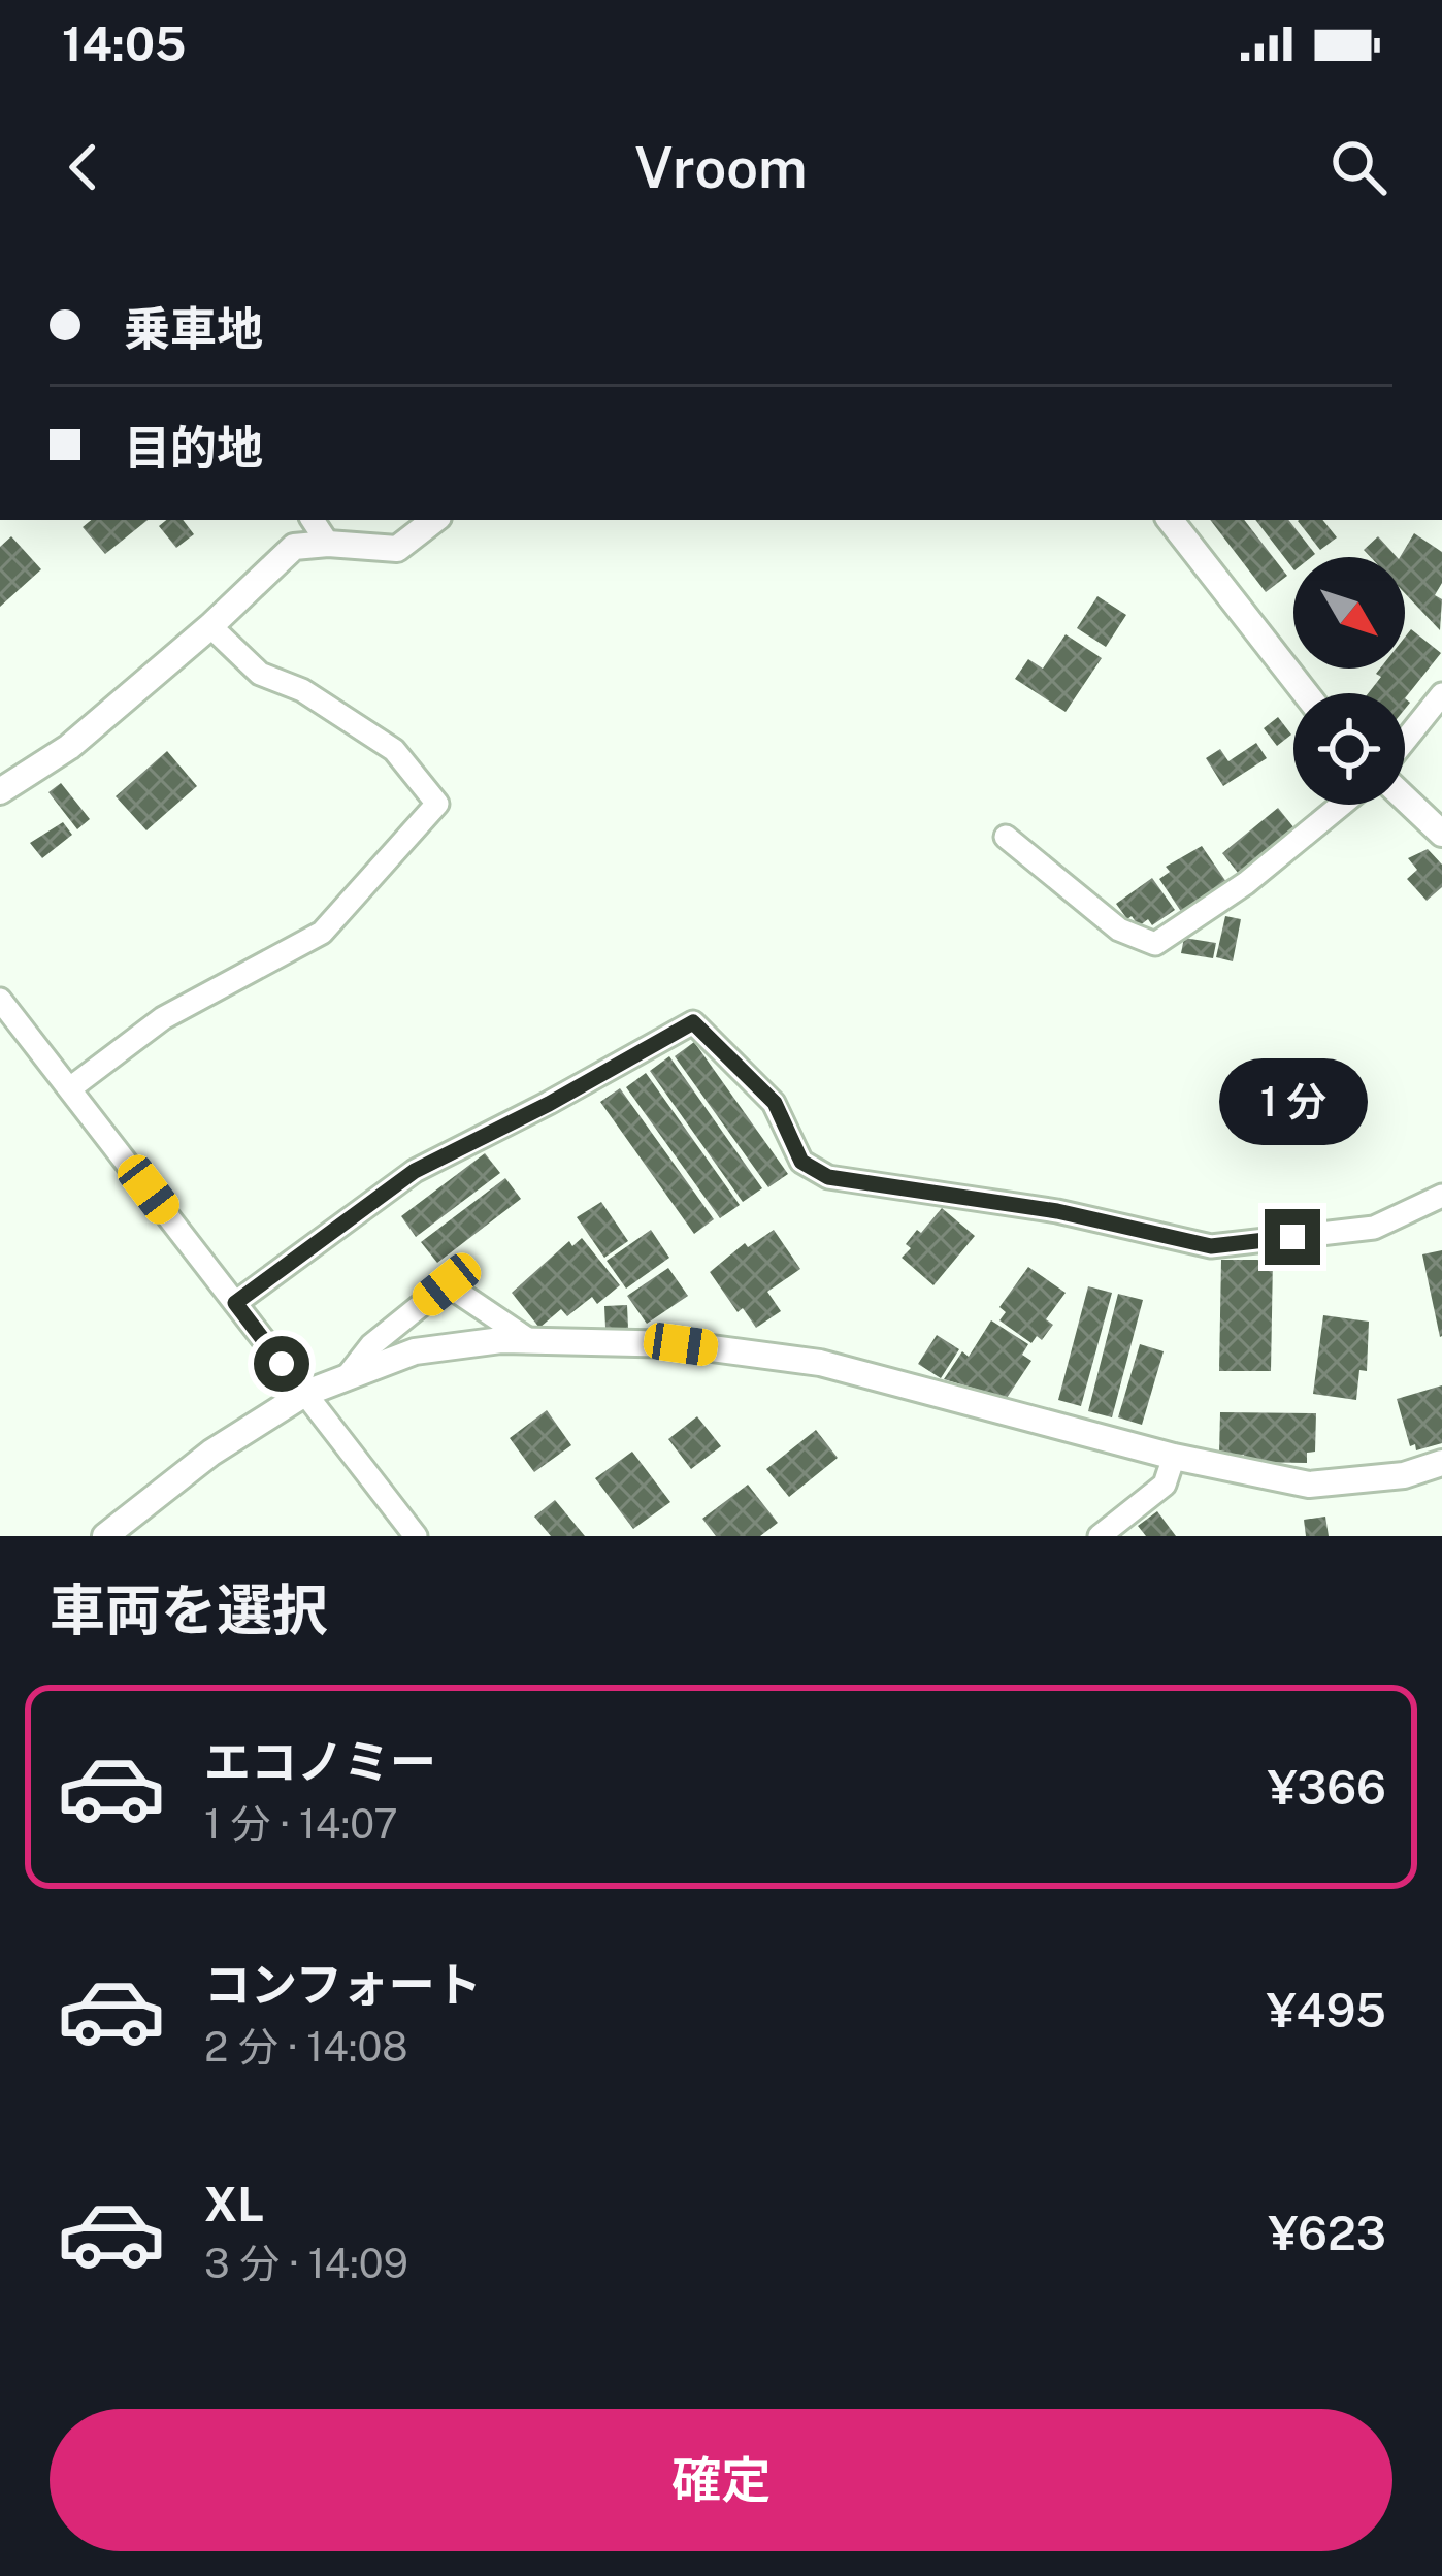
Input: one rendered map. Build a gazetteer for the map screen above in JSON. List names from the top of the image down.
{
  "north": "bottom right",
  "page": {
    "status": "14:05",
    "header": "Vroom",
    "banner": ["乗車地", "目的地"],
    "bubble": "1 分",
    "heading": "車両を選択",
    "list": [
      {
        "name": "エコノミー",
        "note": "1 分 · 14:07",
        "value": "¥366"
      },
      {
        "name": "コンフォート",
        "note": "2 分 · 14:08",
        "value": "¥495"
      },
      {
        "name": "XL",
        "note": "3 分 · 14:09",
        "value": "¥623"
      }
    ],
    "buttons": "確定"
  }
}
